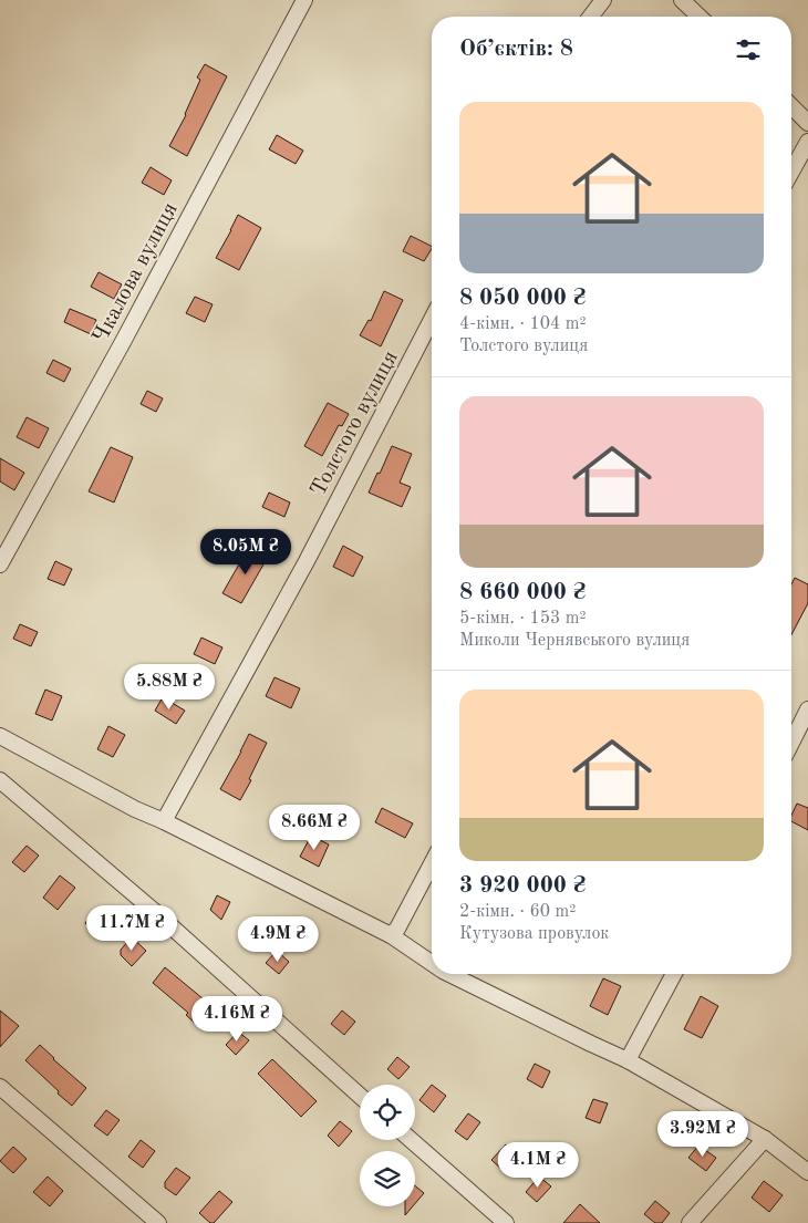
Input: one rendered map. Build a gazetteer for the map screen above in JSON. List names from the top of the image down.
{
  "streets": {
    "street": ["Чкалова вулиця", "Толстого вулиця"]
  },
  "page": {
    "heading": "Об’єктів: 8",
    "list": [
      {
        "name": "8 050 000 ₴",
        "note": "4-кімн. · 104 m² · Толстого вулиця"
      },
      {
        "name": "8 660 000 ₴",
        "note": "5-кімн. · 153 m² · Миколи Чернявського вулиця"
      },
      {
        "name": "3 920 000 ₴",
        "note": "2-кімн. · 60 m² · Кутузова провулок"
      }
    ],
    "price": [
      "8.05M ₴",
      "5.88M ₴",
      "8.66M ₴",
      "11.7M ₴",
      "4.9M ₴",
      "4.16M ₴",
      "3.92M ₴",
      "4.1M ₴"
    ]
  }
}
